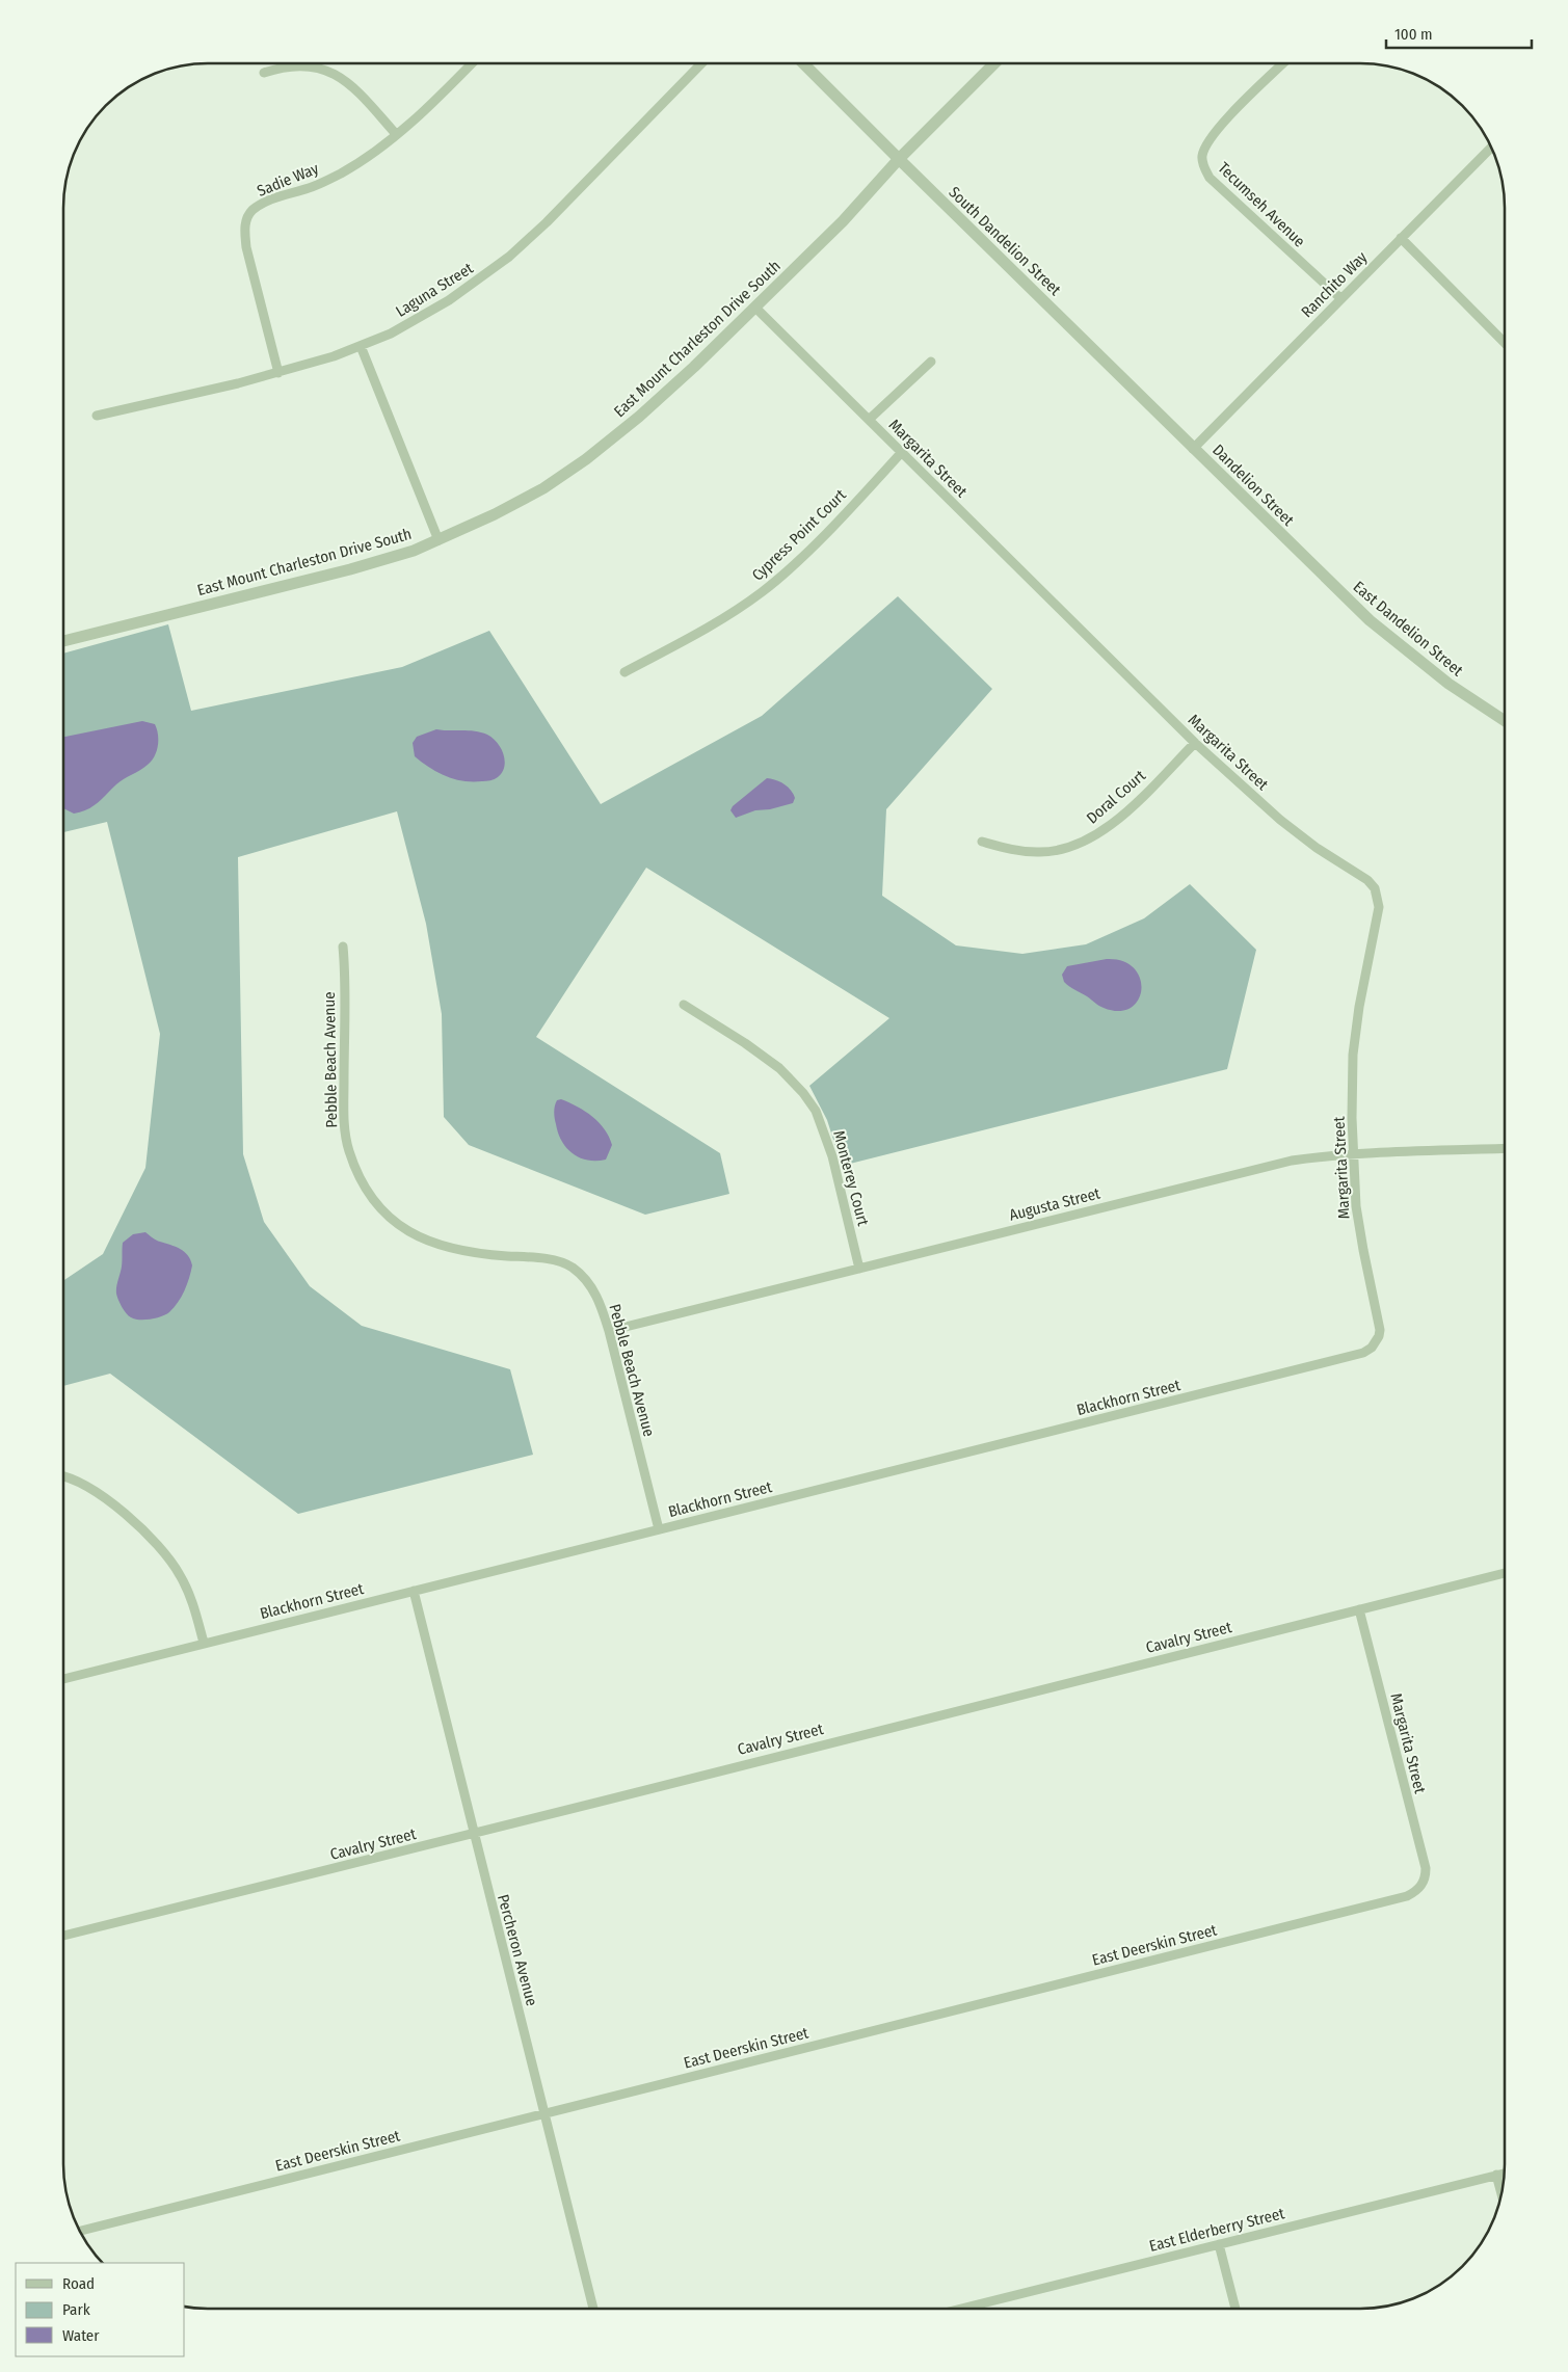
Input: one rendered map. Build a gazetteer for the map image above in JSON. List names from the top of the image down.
{
  "streets": {
    "street": [
      "Sadie Way",
      "Tecumseh Avenue",
      "South Dandelion Street",
      "Ranchito Way",
      "Laguna Street",
      "East Mount Charleston Drive South",
      "Margarita Street",
      "Dandelion Street",
      "Cypress Point Court",
      "East Dandelion Street",
      "Doral Court",
      "Pebble Beach Avenue",
      "Monterey Court",
      "Augusta Street",
      "Blackhorn Street",
      "Cavalry Street",
      "East Deerskin Street",
      "Percheron Avenue",
      "East Elderberry Street"
    ]
  },
  "crossings": [
    ["Sadie Way", "Laguna Street"],
    ["Tecumseh Avenue", "Ranchito Way"],
    ["South Dandelion Street", "Ranchito Way"],
    ["South Dandelion Street", "East Mount Charleston Drive South"],
    ["South Dandelion Street", "Dandelion Street"],
    ["Ranchito Way", "Dandelion Street"],
    ["East Mount Charleston Drive South", "Margarita Street"],
    ["Margarita Street", "Cypress Point Court"],
    ["Margarita Street", "Doral Court"],
    ["Margarita Street", "Augusta Street"],
    ["Margarita Street", "Blackhorn Street"],
    ["Margarita Street", "Cavalry Street"],
    ["Margarita Street", "East Deerskin Street"],
    ["Dandelion Street", "East Dandelion Street"],
    ["Pebble Beach Avenue", "Augusta Street"],
    ["Pebble Beach Avenue", "Blackhorn Street"],
    ["Monterey Court", "Augusta Street"],
    ["Blackhorn Street", "Percheron Avenue"],
    ["Cavalry Street", "Percheron Avenue"],
    ["East Deerskin Street", "Percheron Avenue"]
  ],
  "legend": ["Road", "Park", "Water"],
  "scale_bar": "100 m"
}
